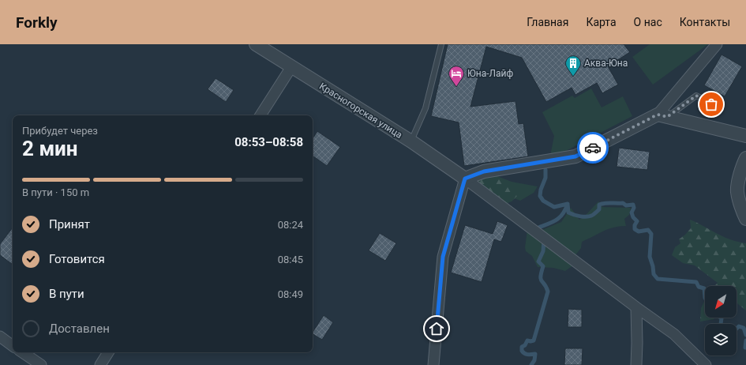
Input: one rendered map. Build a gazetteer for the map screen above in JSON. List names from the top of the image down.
{
  "streets": {
    "street": ["Красногорская улица"]
  },
  "places": {
    "building": ["Аква-Юна"],
    "hotel": ["Юна-Лайф"]
  },
  "north": "bottom left",
  "page": {
    "header": "Forkly",
    "nav": [
      "Главная",
      "Карта",
      "О нас",
      "Контакты"
    ],
    "heading": ["2 мин", "Прибудет через", "08:53–08:58"],
    "bar": "В пути · 150 m",
    "list": [
      ["Принят", "08:24"],
      ["Готовится", "08:45"],
      ["В пути", "08:49"],
      "Доставлен"
    ]
  }
}
